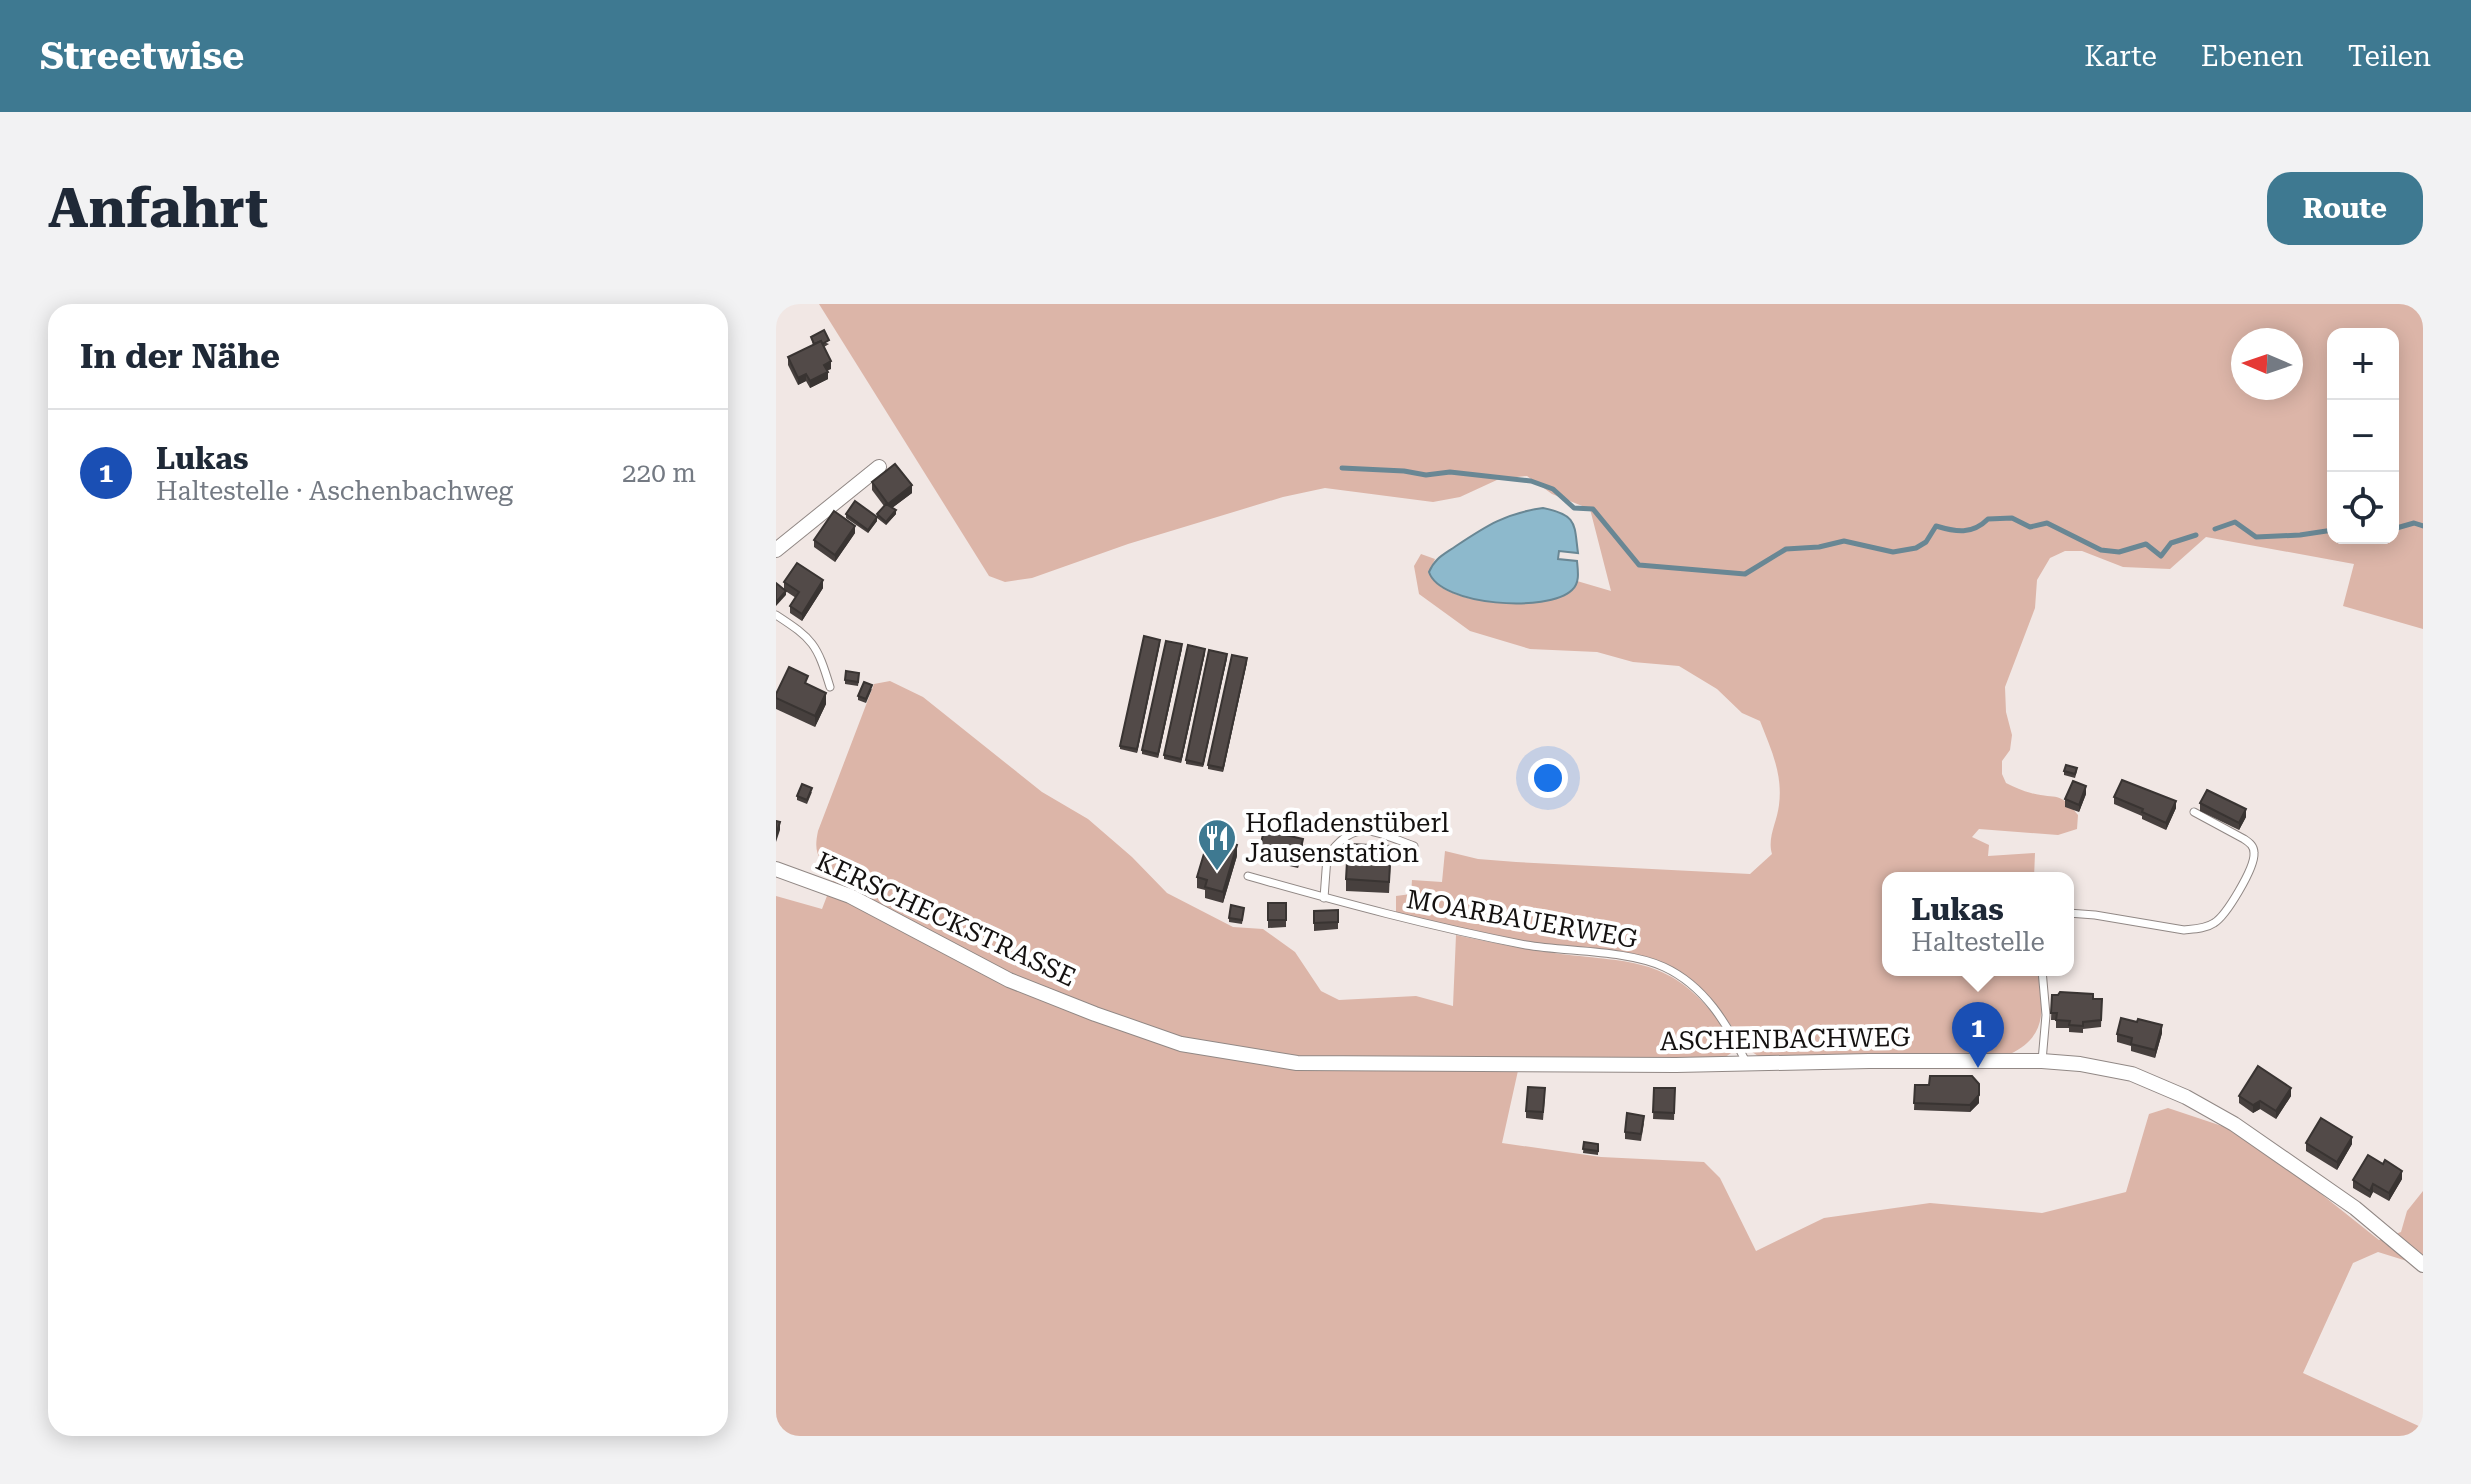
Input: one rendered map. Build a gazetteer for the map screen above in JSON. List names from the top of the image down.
{
  "streets": {
    "street": ["KERSCHECKSTRASSE", "ASCHENBACHWEG"],
    "lane": ["MOARBAUERWEG"]
  },
  "crossings": [
    ["KERSCHECKSTRASSE", "ASCHENBACHWEG"],
    ["MOARBAUERWEG", "ASCHENBACHWEG"]
  ],
  "places": {
    "restaurant": ["Hofladenstüberl Jausenstation"]
  },
  "north": "left",
  "page": {
    "header": "Streetwise",
    "nav": ["Karte", "Ebenen", "Teilen"],
    "buttons": "Route",
    "title": "Anfahrt",
    "heading": "In der Nähe",
    "map_buttons": ["+", "−"],
    "list": [
      {
        "mark": "1",
        "name": "Lukas",
        "note": "Haltestelle · Aschenbachweg",
        "value": "220 m"
      }
    ],
    "popup": ["Lukas", "Haltestelle"],
    "pins": "1"
  }
}
